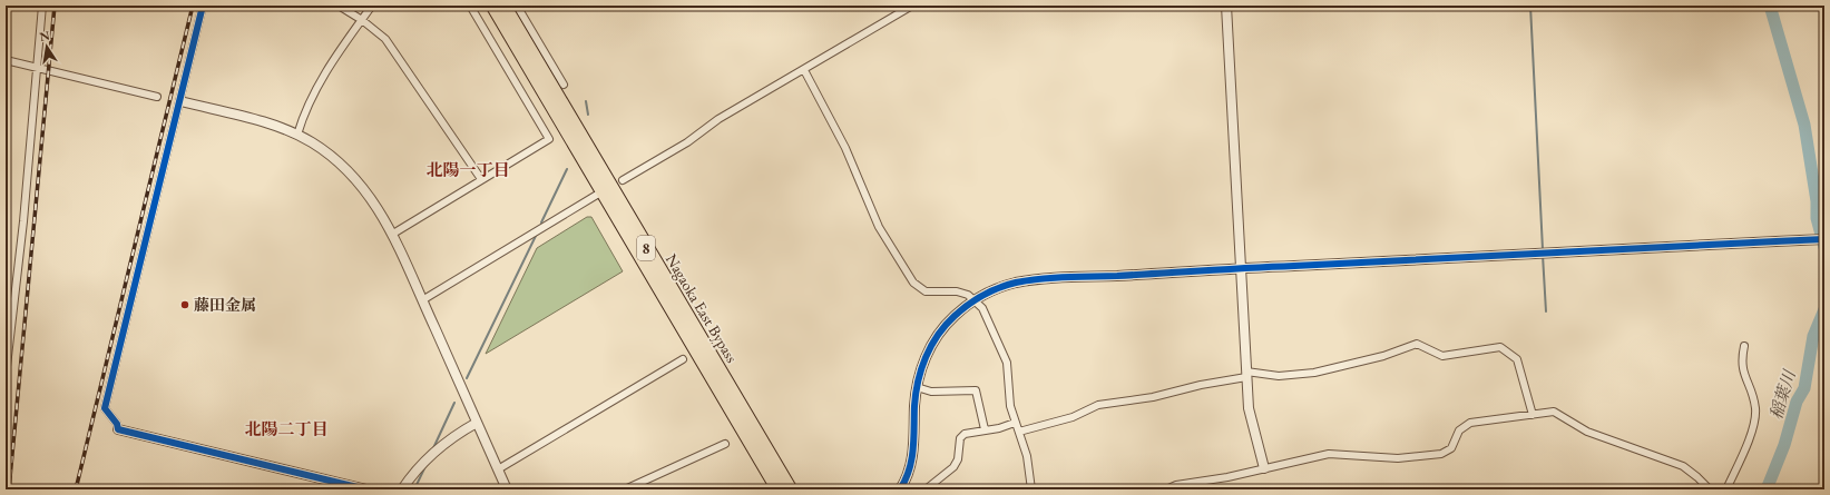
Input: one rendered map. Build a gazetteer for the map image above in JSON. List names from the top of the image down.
{
  "streets": {
    "highway": ["8", "Nagaoka East Bypass"]
  },
  "districts": ["北陽一丁目", "北陽二丁目"],
  "water": ["稲葉川"],
  "places": ["藤田金属"],
  "north": "top"
}
